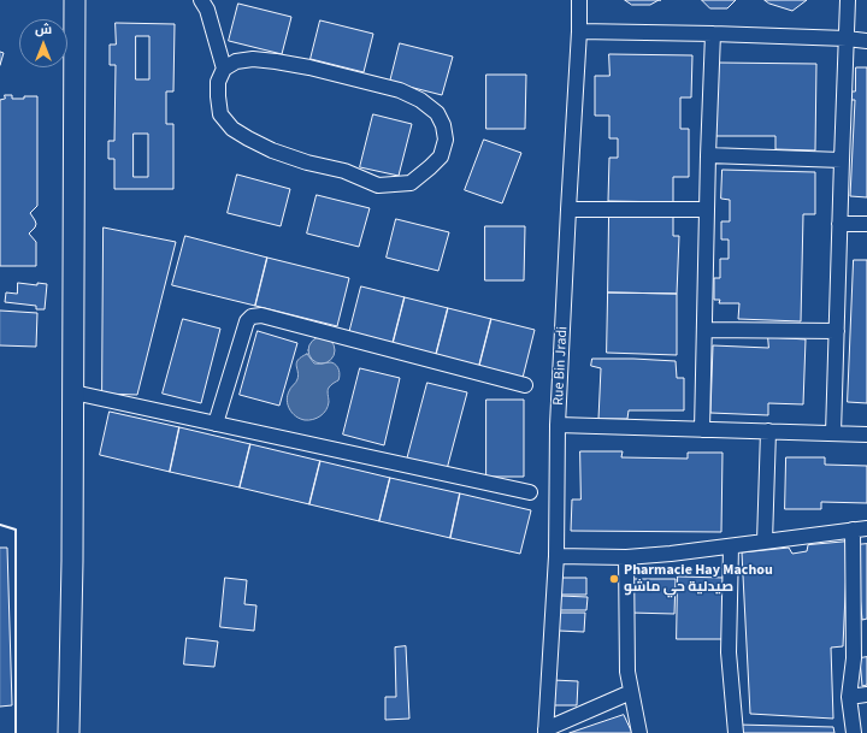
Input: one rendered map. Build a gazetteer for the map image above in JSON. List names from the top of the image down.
{
  "streets": {
    "street": ["Rue Bin Jradi"]
  },
  "places": ["Pharmacie Hay Machou صيدلية حي ماشو"],
  "north": "top"
}
